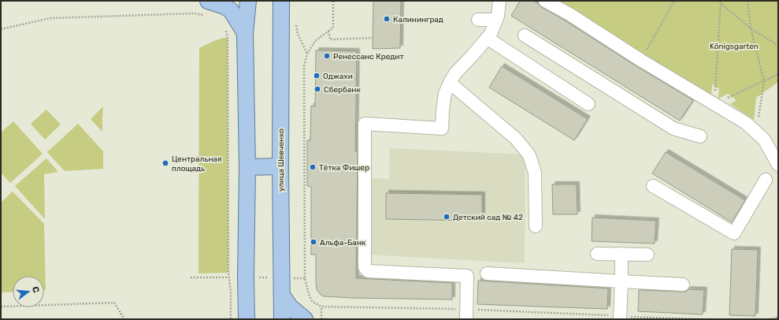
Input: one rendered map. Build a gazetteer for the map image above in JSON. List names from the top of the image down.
{
  "streets": {
    "main road": ["улица Шевченко"]
  },
  "parks": ["Königsgarten"],
  "places": [
    "Калининград",
    "Ренессанс Кредит",
    "Оджахи",
    "Сбербанк",
    "Центральная площадь",
    "Тётка Фишер",
    "Детский сад № 42",
    "Альфа-Банк"
  ],
  "north": "right"
}
